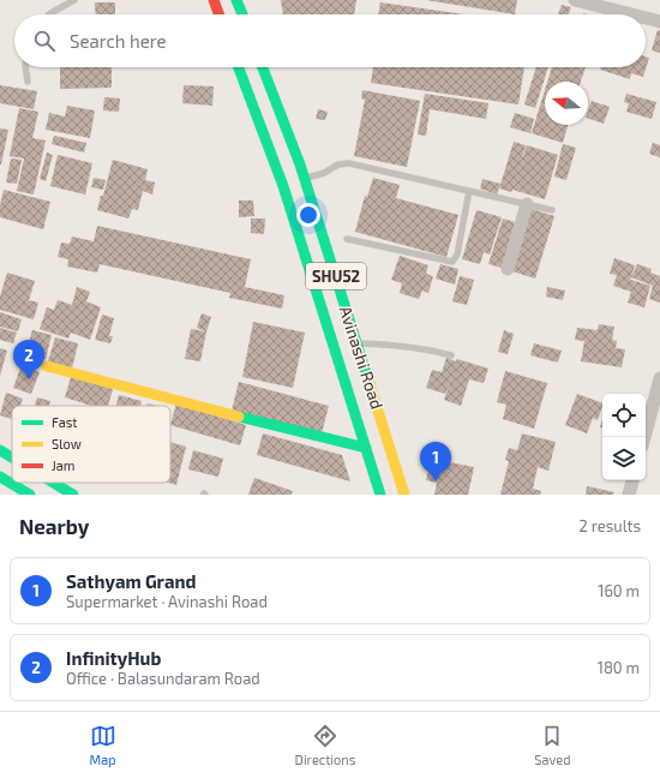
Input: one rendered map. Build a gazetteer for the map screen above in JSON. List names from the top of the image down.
{
  "streets": {
    "main road": ["SHU52", "Avinashi Road"]
  },
  "legend": ["Fast", "Slow", "Jam"],
  "north": "left",
  "page": {
    "search": "Search here",
    "pins": ["2", "1"],
    "heading": ["Nearby", "2 results"],
    "list": [
      {
        "mark": "1",
        "name": "Sathyam Grand",
        "note": "Supermarket · Avinashi Road",
        "value": "160 m"
      },
      {
        "mark": "2",
        "name": "InfinityHub",
        "note": "Office · Balasundaram Road",
        "value": "180 m"
      }
    ],
    "nav": ["Map", "Directions", "Saved"]
  }
}
